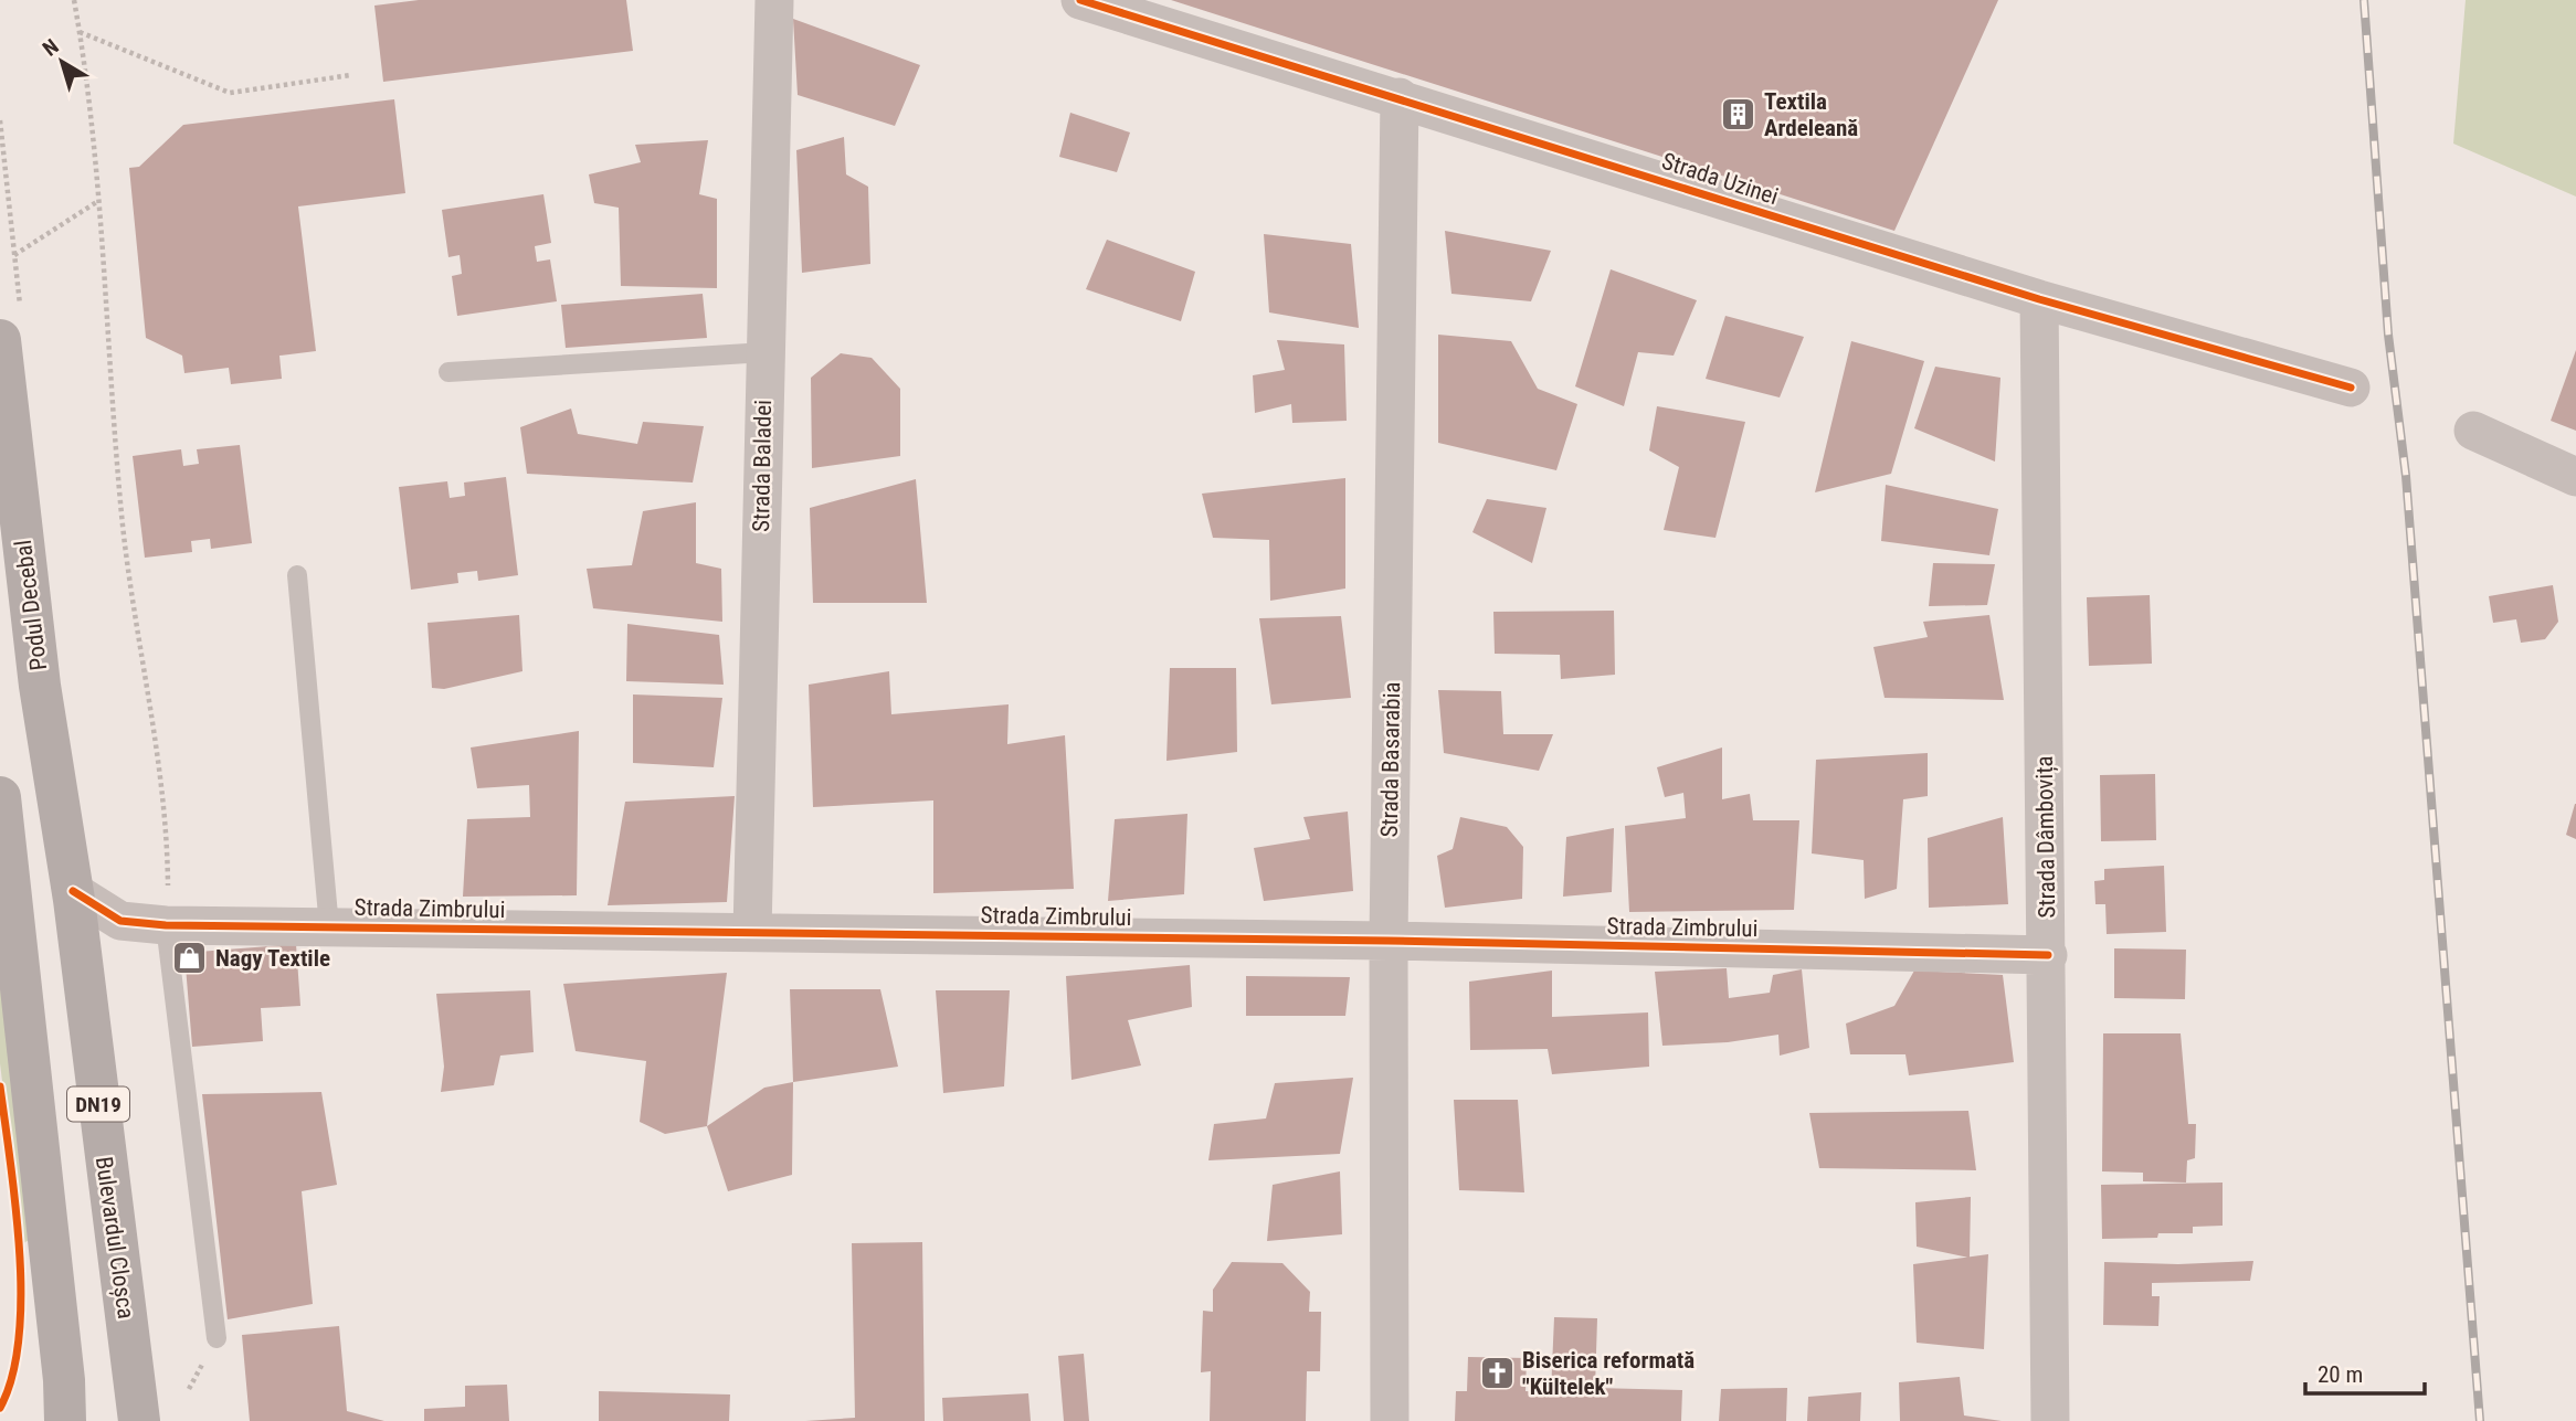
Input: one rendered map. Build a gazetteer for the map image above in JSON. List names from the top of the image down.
{
  "streets": {
    "main road": ["Podul Decebal", "DN19", "Bulevardul Cloșca"],
    "street": [
      "Strada Uzinei",
      "Strada Baladei",
      "Strada Basarabia",
      "Strada Dâmbovița",
      "Strada Zimbrului"
    ]
  },
  "crossings": [
    ["Strada Uzinei", "Strada Basarabia"],
    ["Strada Uzinei", "Strada Dâmbovița"],
    ["Strada Baladei", "Strada Zimbrului"],
    ["Podul Decebal", "Bulevardul Cloșca"],
    ["Strada Basarabia", "Strada Zimbrului"],
    ["Strada Dâmbovița", "Strada Zimbrului"],
    ["Strada Zimbrului", "Bulevardul Cloșca"]
  ],
  "places": {
    "building": ["Textila Ardeleană"],
    "shop": ["Nagy Textile"],
    "church": ["Biserica reformată \"Kültelek\""]
  },
  "scale_bar": "20 m",
  "north": "top left"
}
